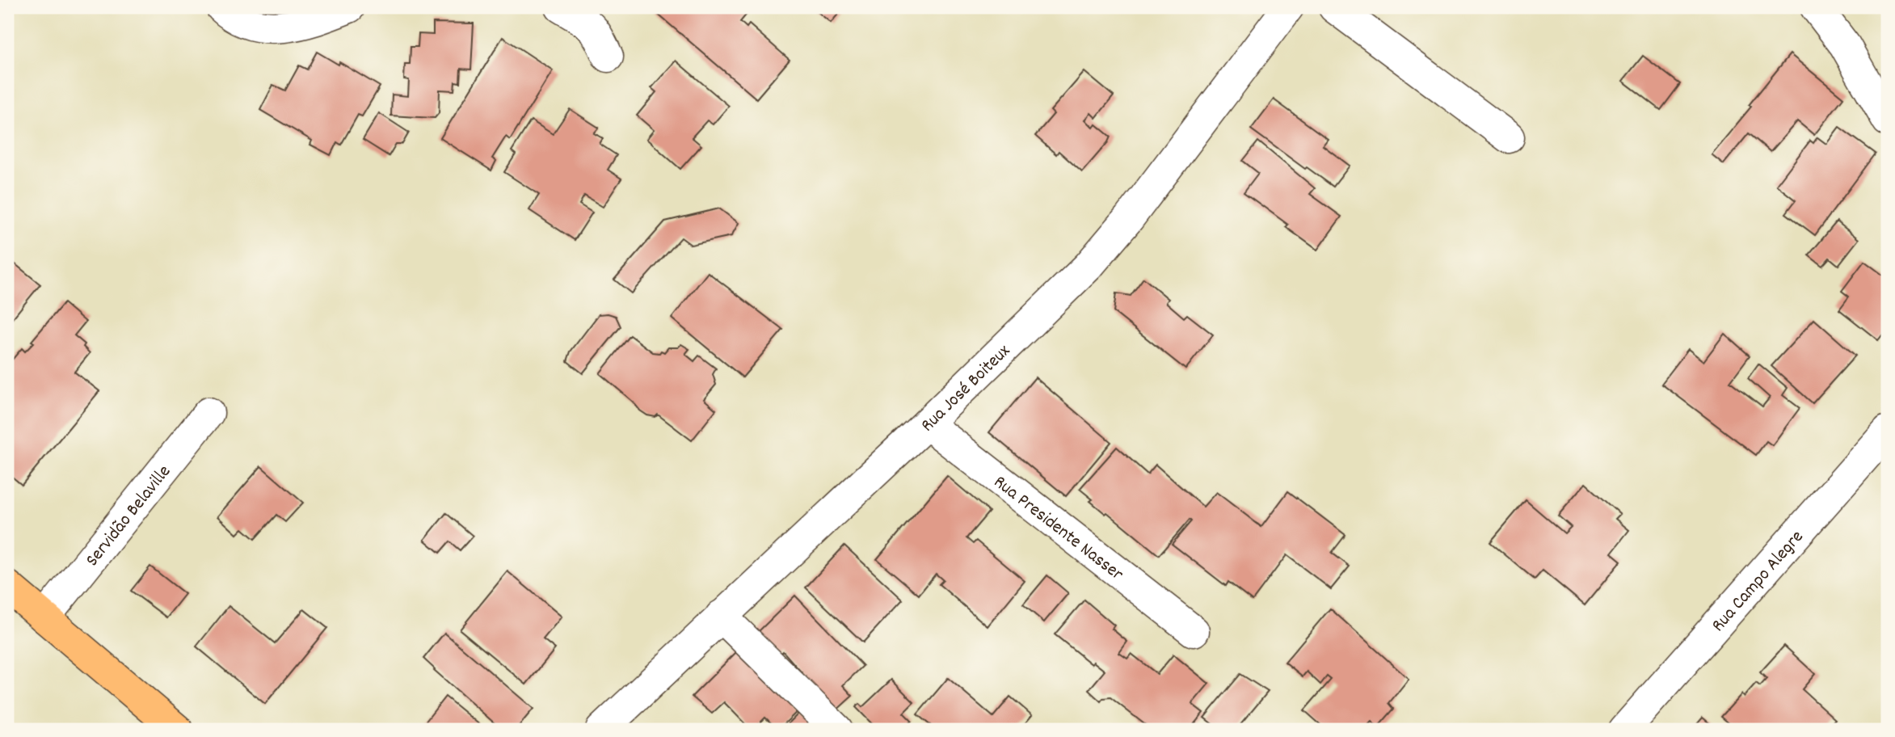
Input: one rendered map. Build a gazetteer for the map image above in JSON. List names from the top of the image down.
{
  "streets": {
    "street": [
      "Rua José Boiteux",
      "Servidão Belaville",
      "Rua Presidente Nasser",
      "Rua Campo Alegre"
    ]
  },
  "crossings": [
    ["Rua José Boiteux", "Rua Presidente Nasser"]
  ]
}
